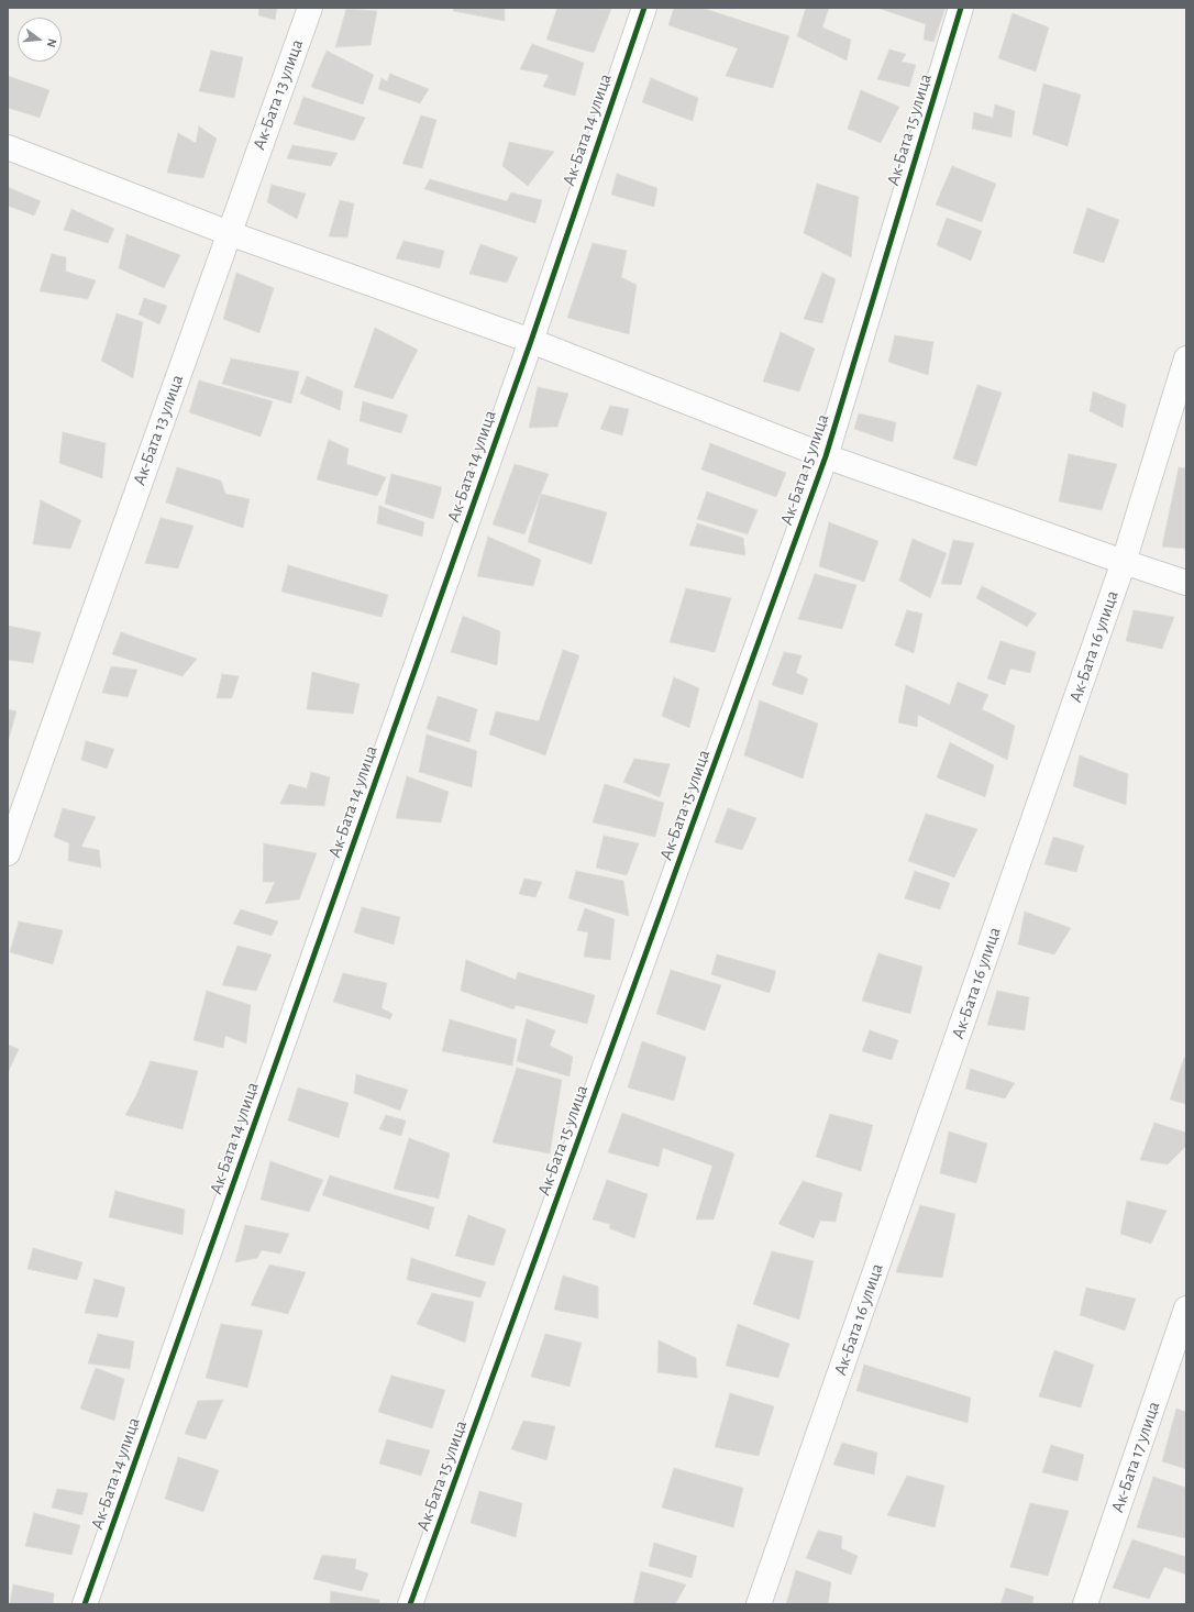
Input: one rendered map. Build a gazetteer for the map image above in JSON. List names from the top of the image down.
{
  "streets": {
    "street": [
      "Ак-Бата 13 улица",
      "Ак-Бата 14 улица",
      "Ак-Бата 15 улица",
      "Ак-Бата 16 улица",
      "Ак-Бата 17 улица"
    ]
  },
  "north": "right"
}
